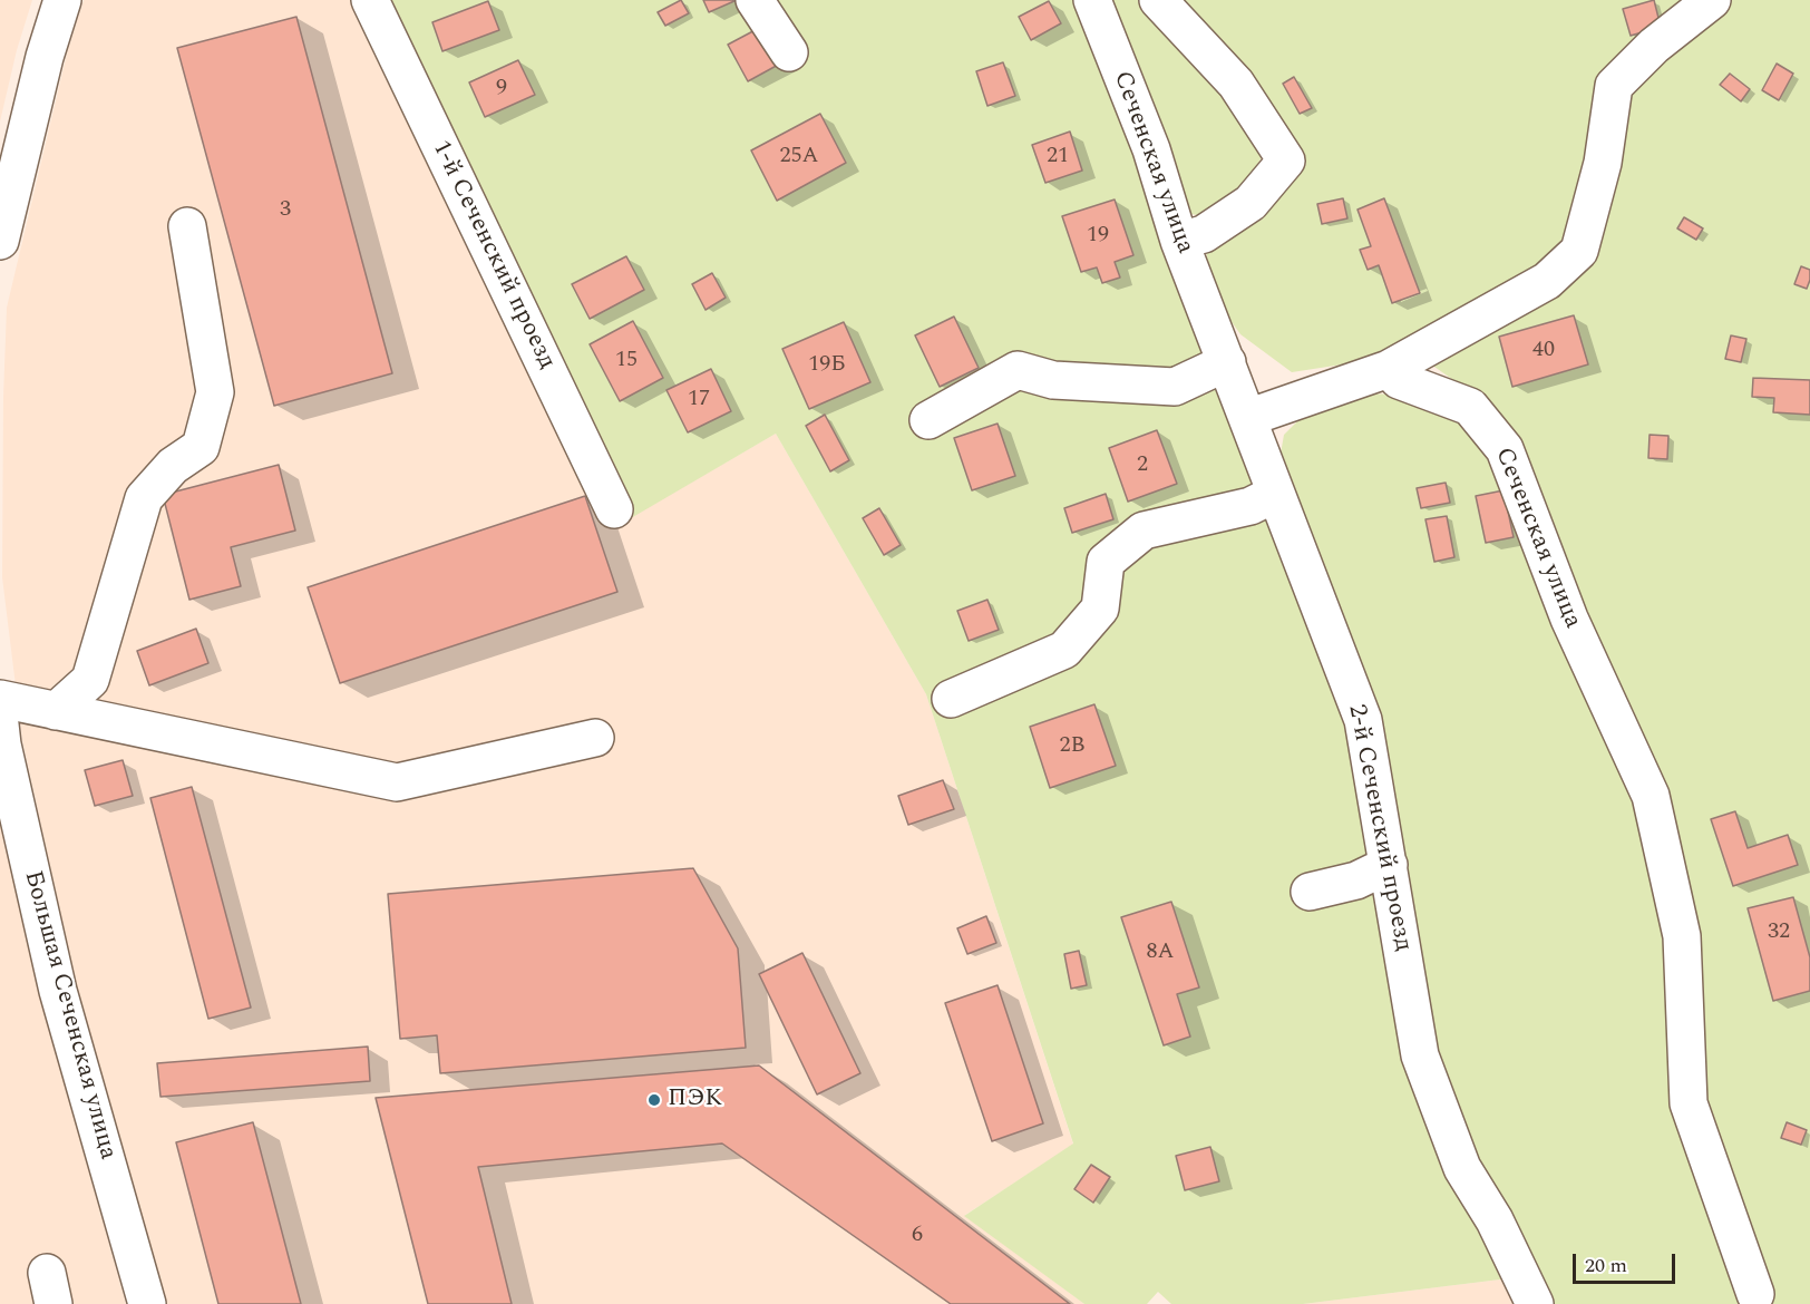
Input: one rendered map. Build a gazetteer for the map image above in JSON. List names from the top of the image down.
{
  "streets": {
    "street": [
      "Сеченская улица",
      "1-й Сеченский проезд",
      "2-й Сеченский проезд",
      "Большая Сеченская улица"
    ]
  },
  "crossings": [
    ["Сеченская улица", "2-й Сеченский проезд"]
  ],
  "places": ["ПЭК"],
  "house_numbers": [
    "9",
    "25А",
    "21",
    "3",
    "19",
    "40",
    "15",
    "19Б",
    "17",
    "2",
    "2В",
    "32",
    "8А",
    "6"
  ],
  "scale_bar": "20 m"
}
